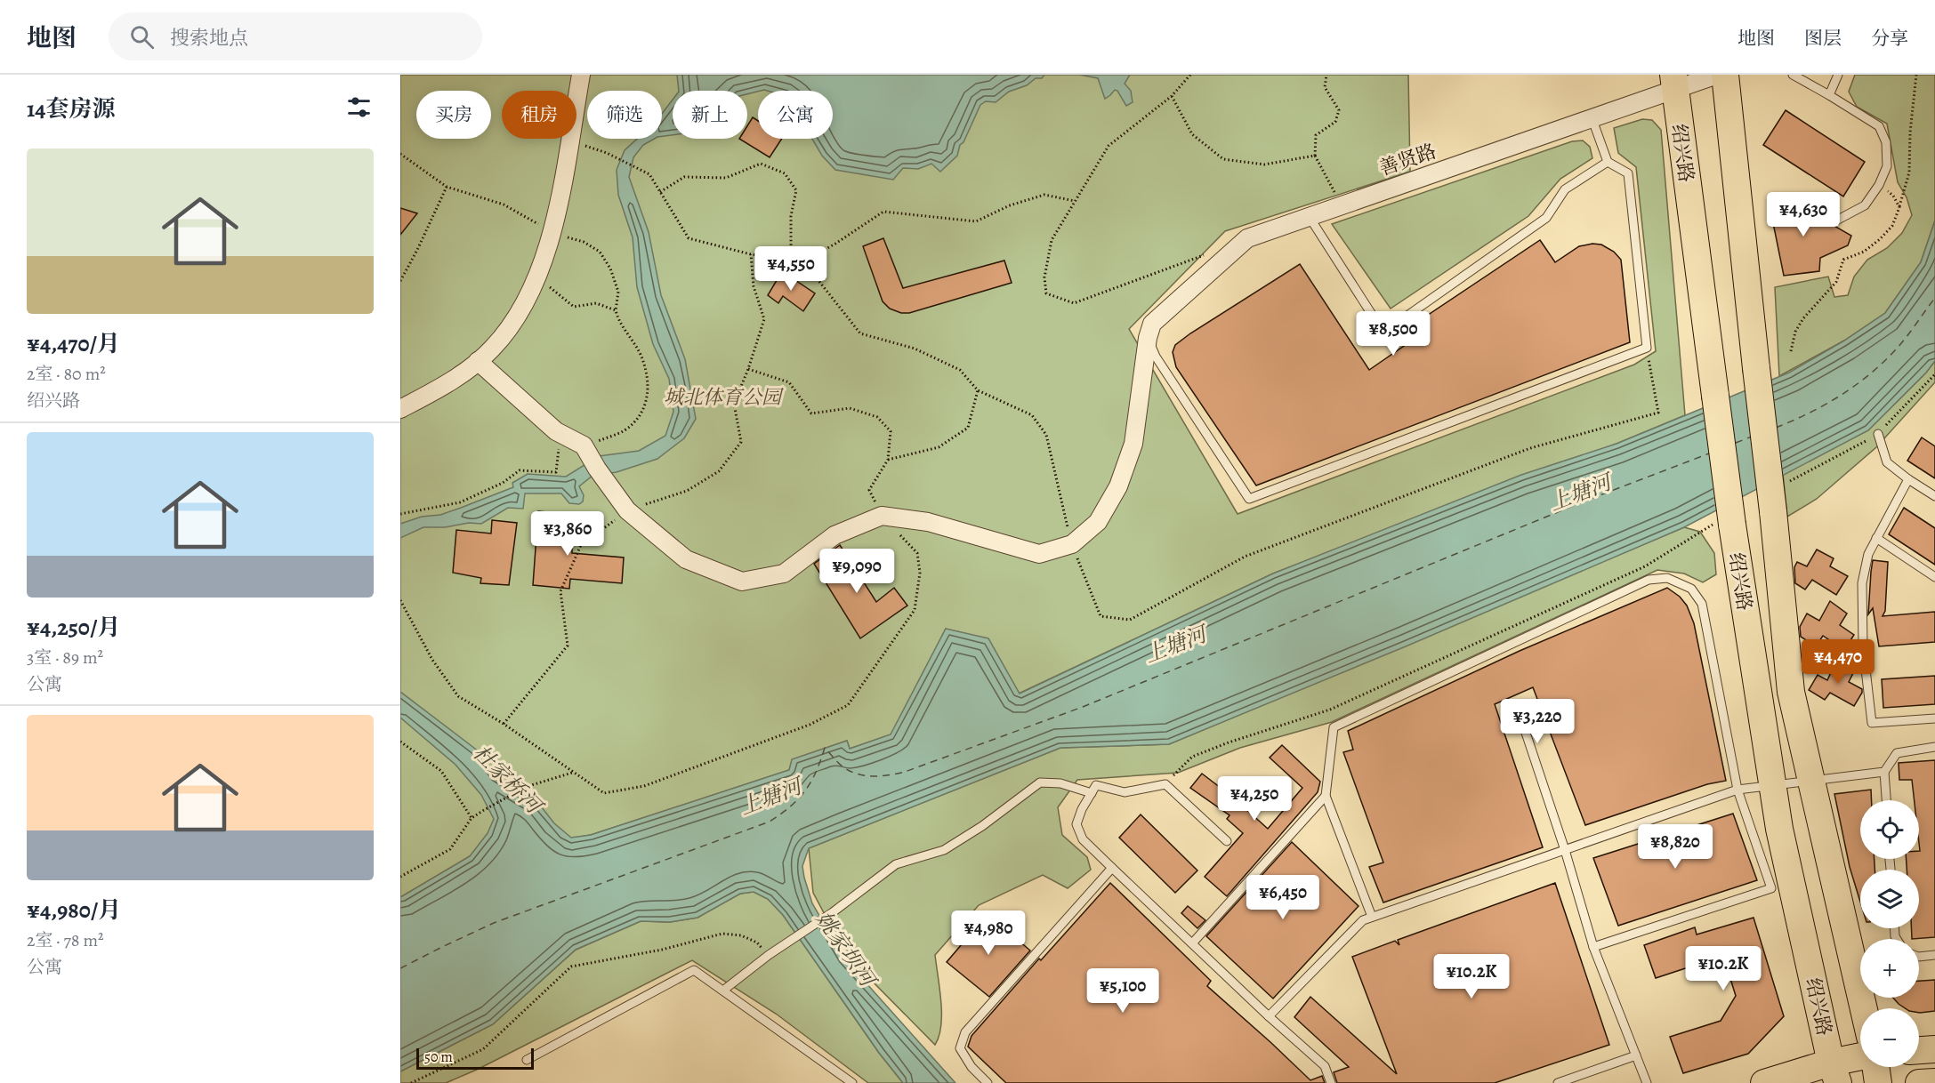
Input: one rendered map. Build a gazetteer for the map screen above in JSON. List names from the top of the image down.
{
  "streets": {
    "main road": ["绍兴路"],
    "street": ["善贤路"]
  },
  "crossings": [
    ["绍兴路", "善贤路"]
  ],
  "water": ["上塘河", "杜家桥河", "姚家坝河"],
  "parks": ["城北体育公园"],
  "scale_bar": "50 m",
  "page": {
    "header": "地图",
    "search": "搜索地点",
    "nav": ["地图", "图层", "分享"],
    "heading": "14套房源",
    "chip": [
      "买房",
      "租房",
      "筛选",
      "新上",
      "公寓"
    ],
    "list": [
      {
        "name": "¥4,470/月",
        "note": "2室 · 80 m² · 绍兴路"
      },
      {
        "name": "¥4,250/月",
        "note": "3室 · 89 m² · 公寓"
      },
      {
        "name": "¥4,980/月",
        "note": "2室 · 78 m² · 公寓"
      }
    ],
    "price": [
      "¥4,630",
      "¥4,550",
      "¥8,500",
      "¥3,860",
      "¥9,090",
      "¥4,470",
      "¥3,220",
      "¥4,250",
      "¥8,820",
      "¥6,450",
      "¥4,980",
      "¥10.2K",
      "¥10.2K",
      "¥5,100"
    ],
    "map_buttons": ["+", "−"],
    "scale": "50 m"
  }
}
